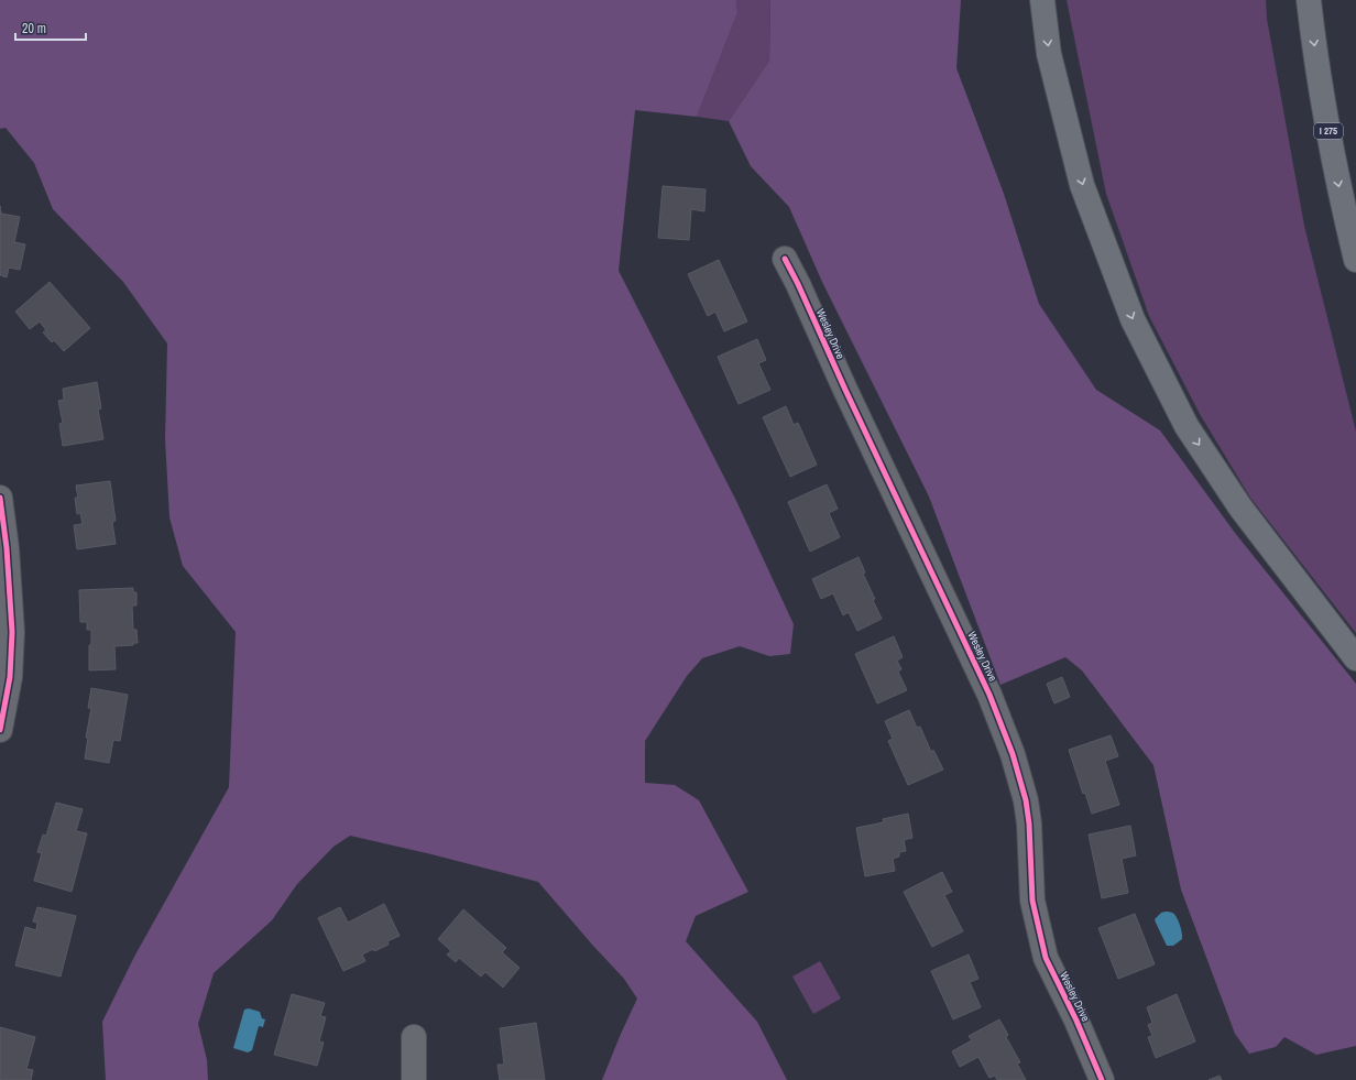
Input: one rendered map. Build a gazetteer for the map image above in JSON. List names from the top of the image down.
{
  "streets": {
    "highway": ["I 275"],
    "street": ["Wesley Drive"]
  },
  "scale_bar": "20 m"
}
